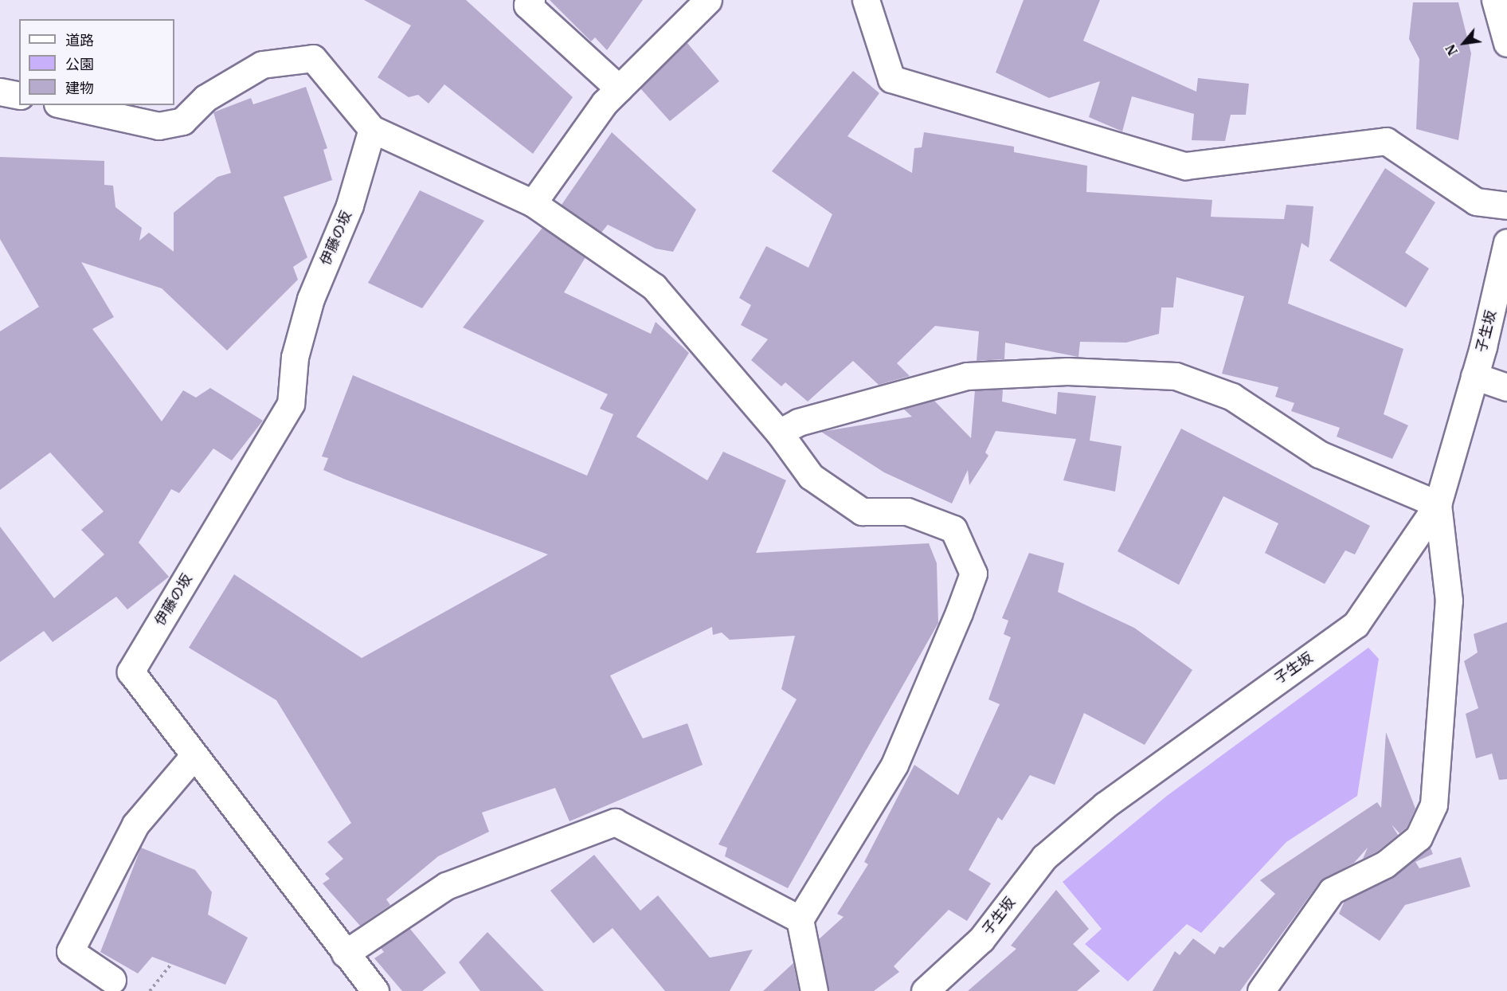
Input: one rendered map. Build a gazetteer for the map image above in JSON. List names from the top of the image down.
{
  "streets": {
    "street": ["伊藤の坂", "子生坂"]
  },
  "legend": ["道路", "公園", "建物"],
  "north": "bottom left"
}
